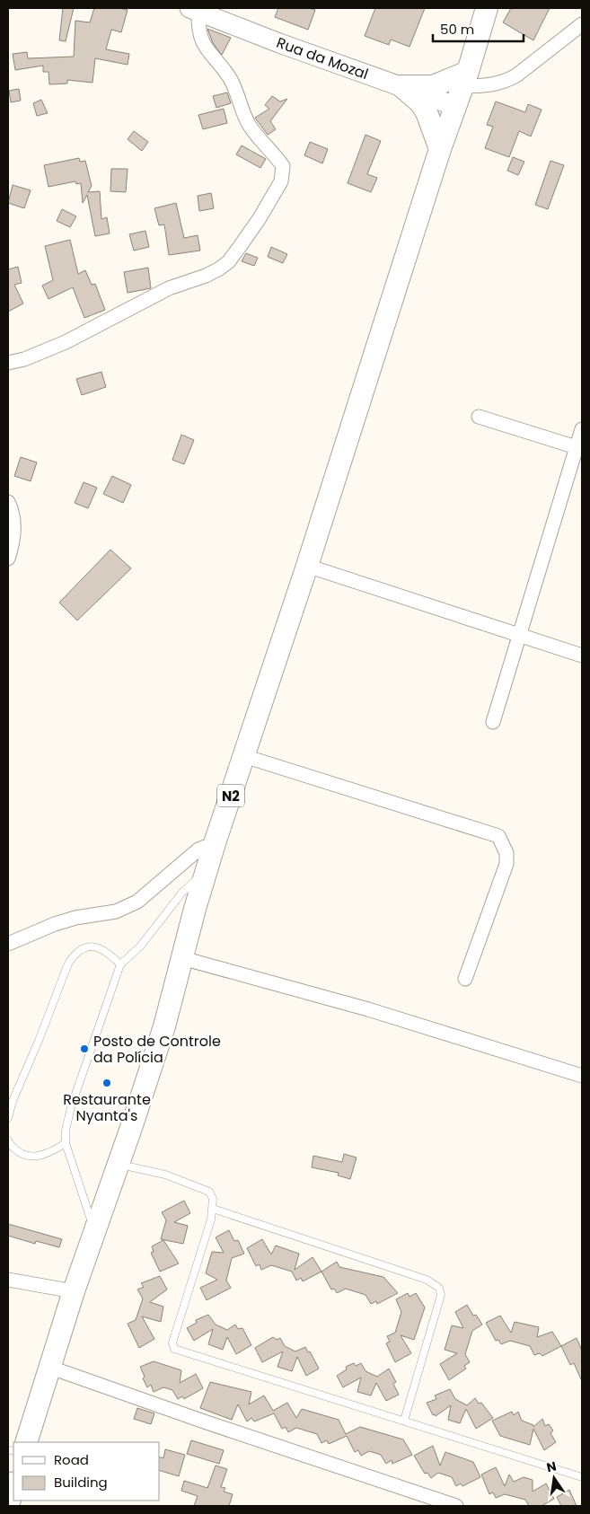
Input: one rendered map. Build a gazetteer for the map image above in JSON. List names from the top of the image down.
{
  "streets": {
    "main road": ["Rua da Mozal", "N2"]
  },
  "crossings": [
    ["Rua da Mozal", "N2"]
  ],
  "places": ["Posto de Controle da Polícia", "Restaurante Nyanta's"],
  "legend": ["Road", "Building"],
  "scale_bar": "50 m",
  "north": "top"
}
